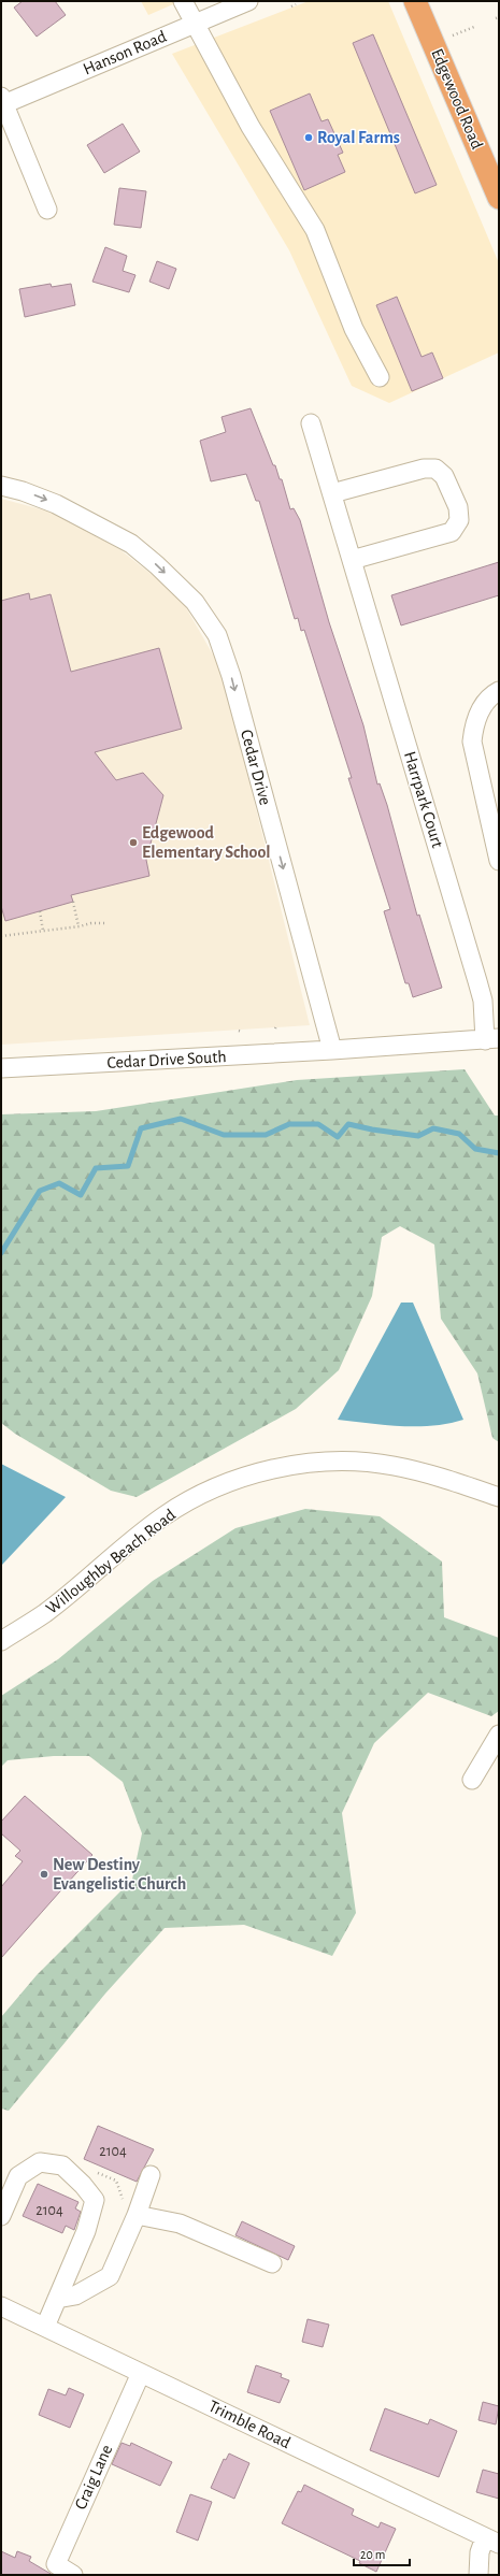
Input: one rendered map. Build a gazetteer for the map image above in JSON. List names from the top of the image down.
{
  "streets": {
    "main road": ["Edgewood Road"],
    "street": [
      "Hanson Road",
      "Cedar Drive",
      "Harrpark Court",
      "Cedar Drive South",
      "Willoughby Beach Road",
      "Trimble Road",
      "Craig Lane"
    ]
  },
  "crossings": [
    ["Cedar Drive", "Cedar Drive South"],
    ["Trimble Road", "Craig Lane"]
  ],
  "one_way": ["Cedar Drive"],
  "places": ["Royal Farms", "Edgewood Elementary School", "New Destiny Evangelistic Church"],
  "house_numbers": ["2104", "2104"],
  "scale_bar": "20 m"
}
